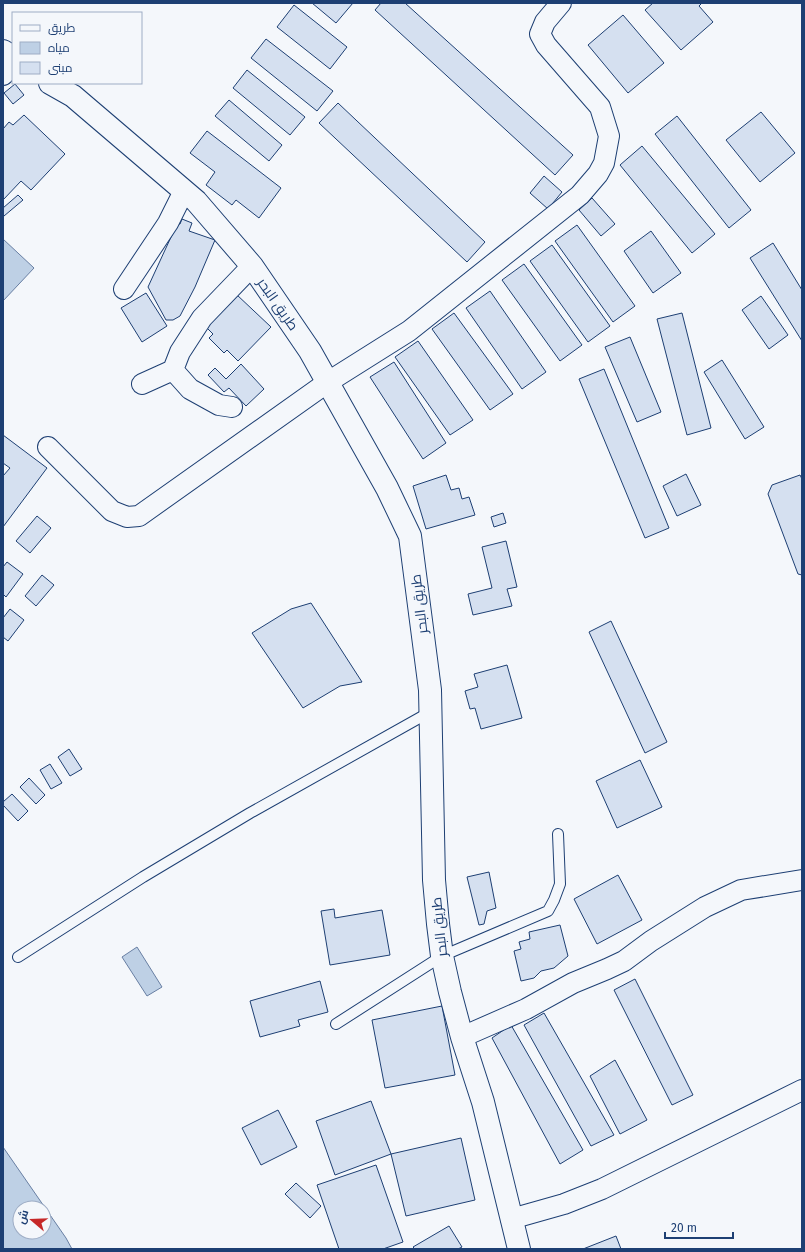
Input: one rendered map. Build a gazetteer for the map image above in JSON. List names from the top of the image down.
{
  "streets": {
    "highway": ["طريق البحر"]
  },
  "legend": ["طريق", "مياه", "مبنى"],
  "scale_bar": "20 m",
  "north": "left"
}
